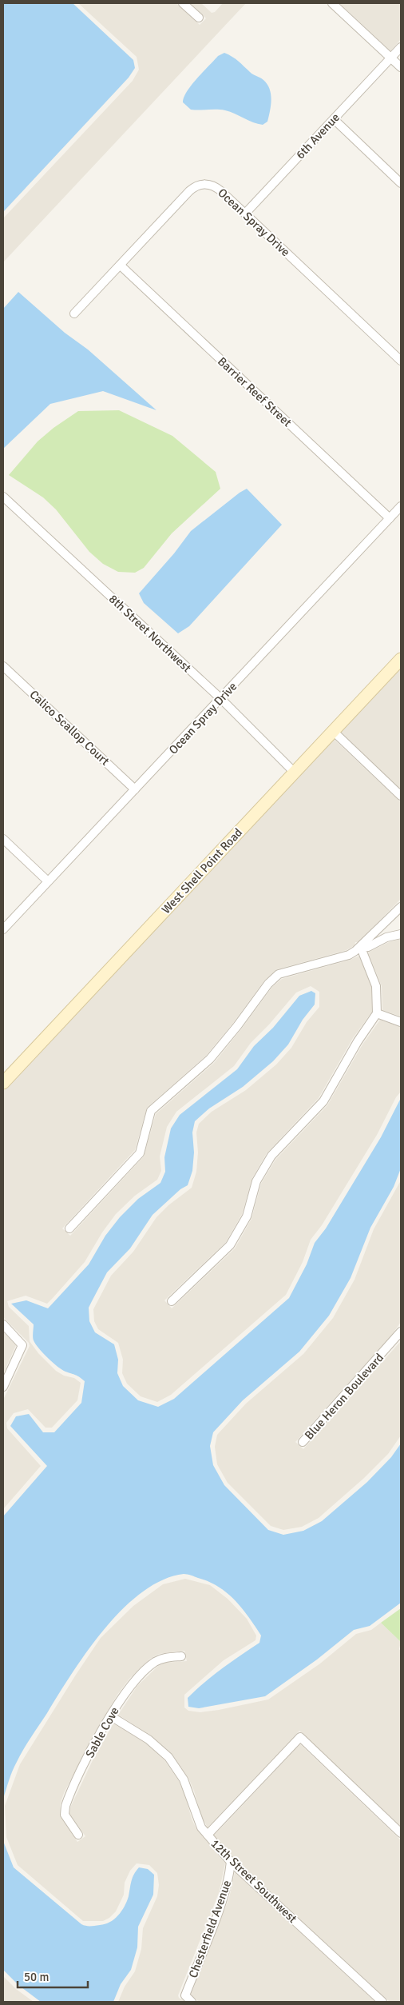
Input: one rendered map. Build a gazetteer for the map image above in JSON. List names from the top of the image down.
{
  "streets": {
    "street": [
      "6th Avenue",
      "Ocean Spray Drive",
      "Barrier Reef Street",
      "8th Street Northwest",
      "Calico Scallop Court",
      "West Shell Point Road",
      "Blue Heron Boulevard",
      "Sable Cove",
      "12th Street Southwest",
      "Chesterfield Avenue"
    ]
  },
  "crossings": [
    ["6th Avenue", "Ocean Spray Drive"],
    ["Ocean Spray Drive", "Barrier Reef Street"],
    ["Ocean Spray Drive", "8th Street Northwest"],
    ["Ocean Spray Drive", "Calico Scallop Court"],
    ["8th Street Northwest", "West Shell Point Road"],
    ["Sable Cove", "12th Street Southwest"],
    ["12th Street Southwest", "Chesterfield Avenue"]
  ],
  "scale_bar": "50 m"
}
